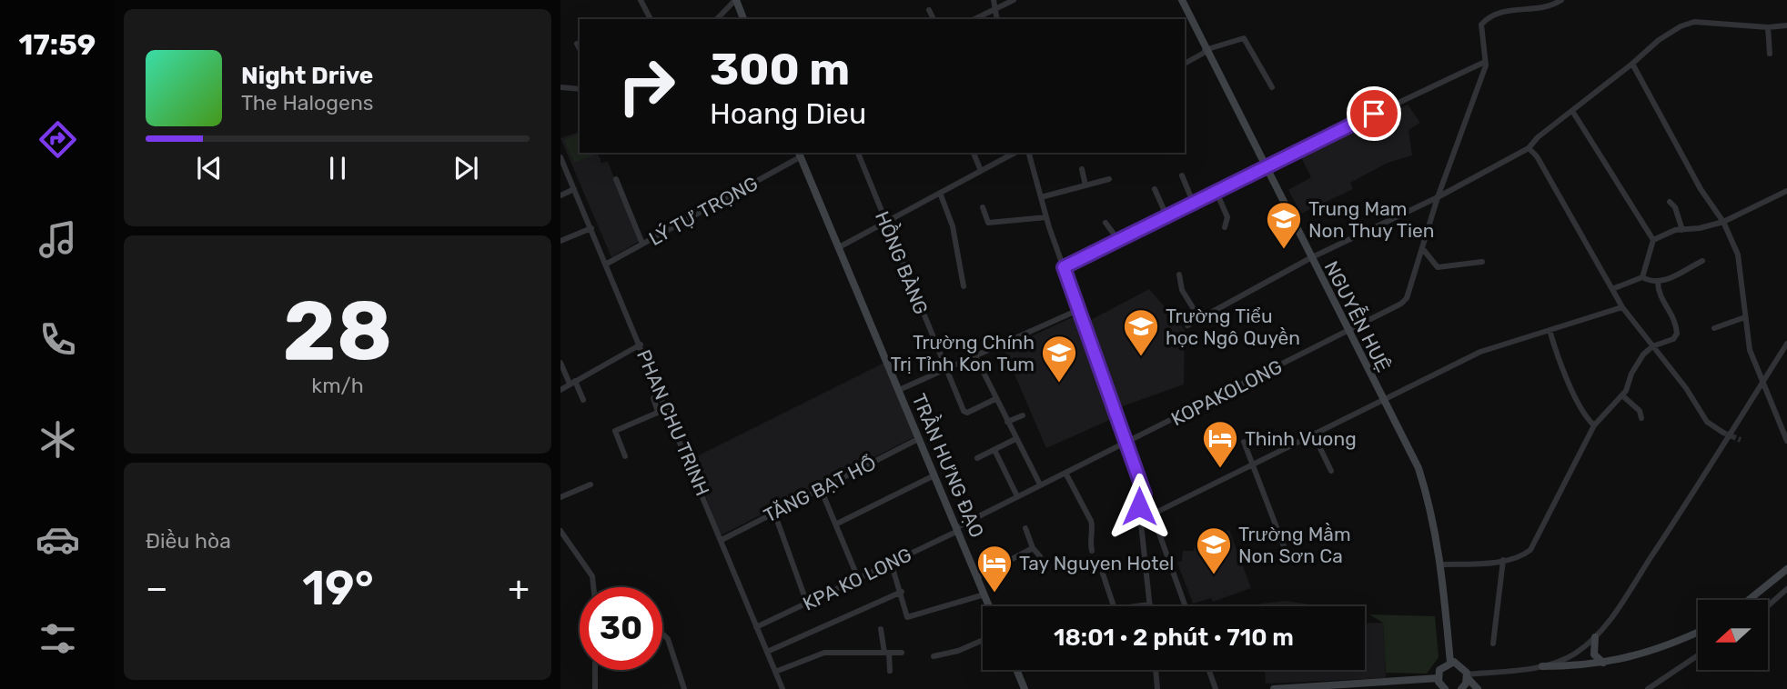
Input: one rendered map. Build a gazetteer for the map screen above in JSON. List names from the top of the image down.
{
  "streets": {
    "street": [
      "LÝ TỰ TRỌNG",
      "HỒNG BÀNG",
      "NGUYỄN HUỆ",
      "KOPAKOLONG",
      "PHAN CHU TRINH",
      "TRẦN HƯNG ĐẠO",
      "TĂNG BẠT HỔ",
      "KPA KO LONG"
    ]
  },
  "crossings": [
    ["LÝ TỰ TRỌNG", "PHAN CHU TRINH"],
    ["LÝ TỰ TRỌNG", "TRẦN HƯNG ĐẠO"],
    ["NGUYỄN HUỆ", "KOPAKOLONG"],
    ["KOPAKOLONG", "TRẦN HƯNG ĐẠO"],
    ["KOPAKOLONG", "KPA KO LONG"],
    ["PHAN CHU TRINH", "TĂNG BẠT HỔ"],
    ["PHAN CHU TRINH", "KPA KO LONG"],
    ["TRẦN HƯNG ĐẠO", "TĂNG BẠT HỔ"],
    ["TRẦN HƯNG ĐẠO", "KPA KO LONG"]
  ],
  "places": {
    "school or university": [
      "Trung Mam Non Thuy Tien",
      "Trường Tiểu học Ngô Quyền",
      "Trường Chính Trị Tỉnh Kon Tum",
      "Trường Mầm Non Sơn Ca"
    ],
    "hotel": ["Thinh Vuong", "Tay Nguyen Hotel"]
  },
  "north": "left",
  "page": {
    "tabs": "17:59",
    "turn": ["300 m", "Hoang Dieu"],
    "song": ["Night Drive", "The Halogens"],
    "tile": [
      ["28", "km/h"],
      "Điều hòa"
    ],
    "heat": ["−", "19°", "+"],
    "limit": "30",
    "trip": "18:01 · 2 phút · 710 m"
  }
}
